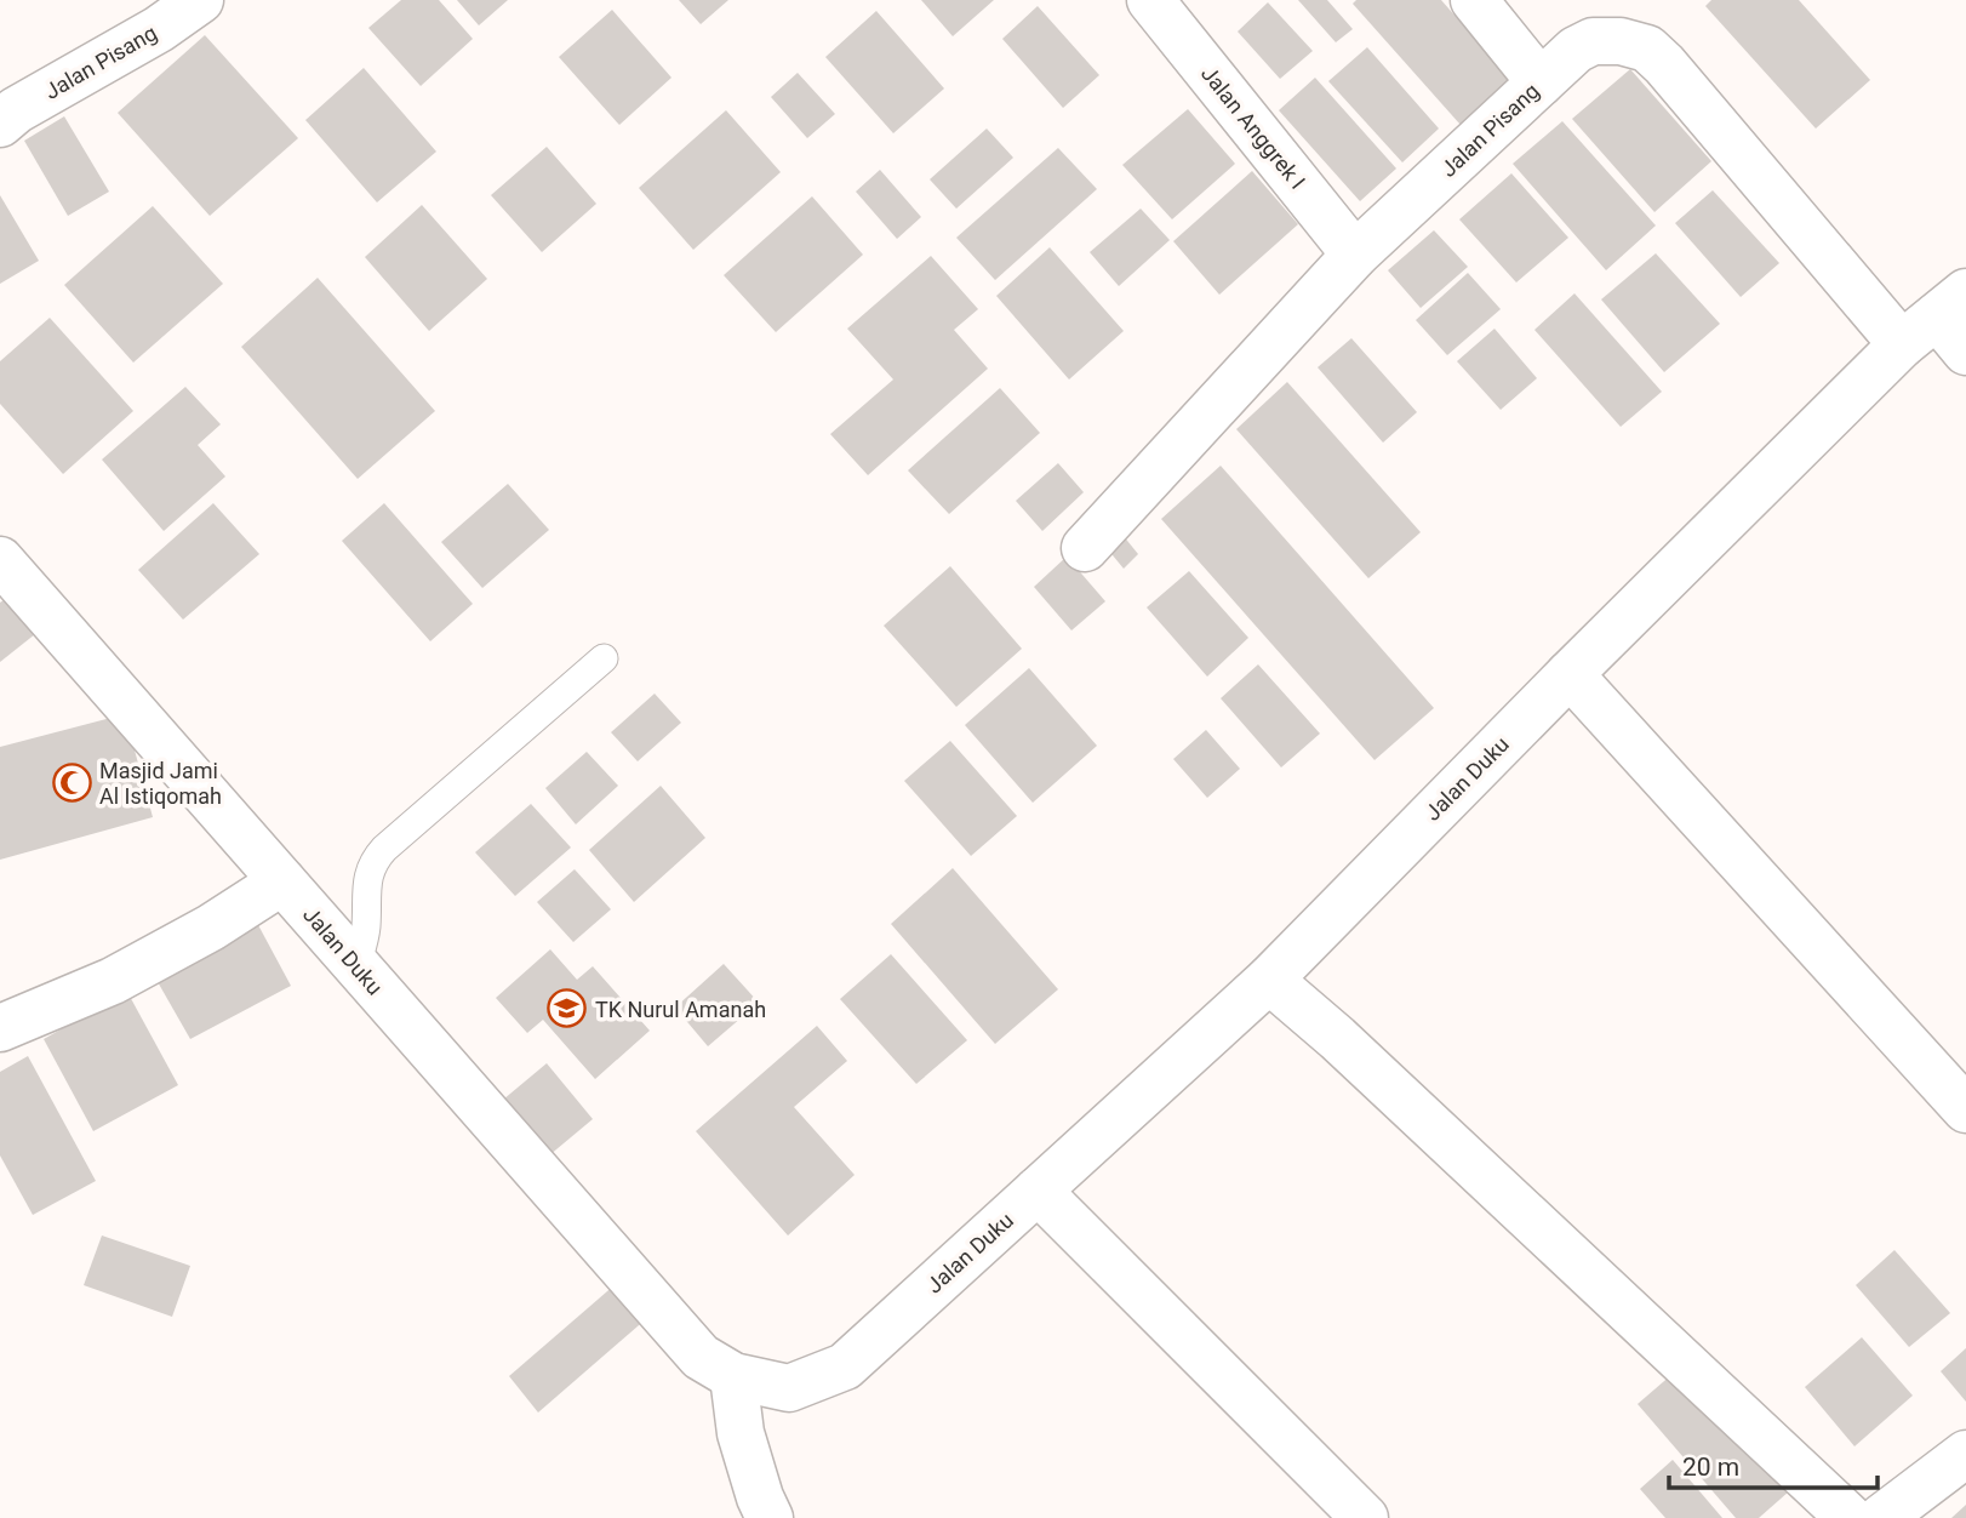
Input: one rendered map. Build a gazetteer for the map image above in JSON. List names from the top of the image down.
{
  "streets": {
    "street": ["Jalan Pisang", "Jalan Anggrek I", "Jalan Duku"]
  },
  "crossings": [
    ["Jalan Pisang", "Jalan Anggrek I"],
    ["Jalan Pisang", "Jalan Duku"]
  ],
  "places": {
    "mosque": ["Masjid Jami Al Istiqomah"],
    "school or university": ["TK Nurul Amanah"]
  },
  "scale_bar": "20 m"
}
